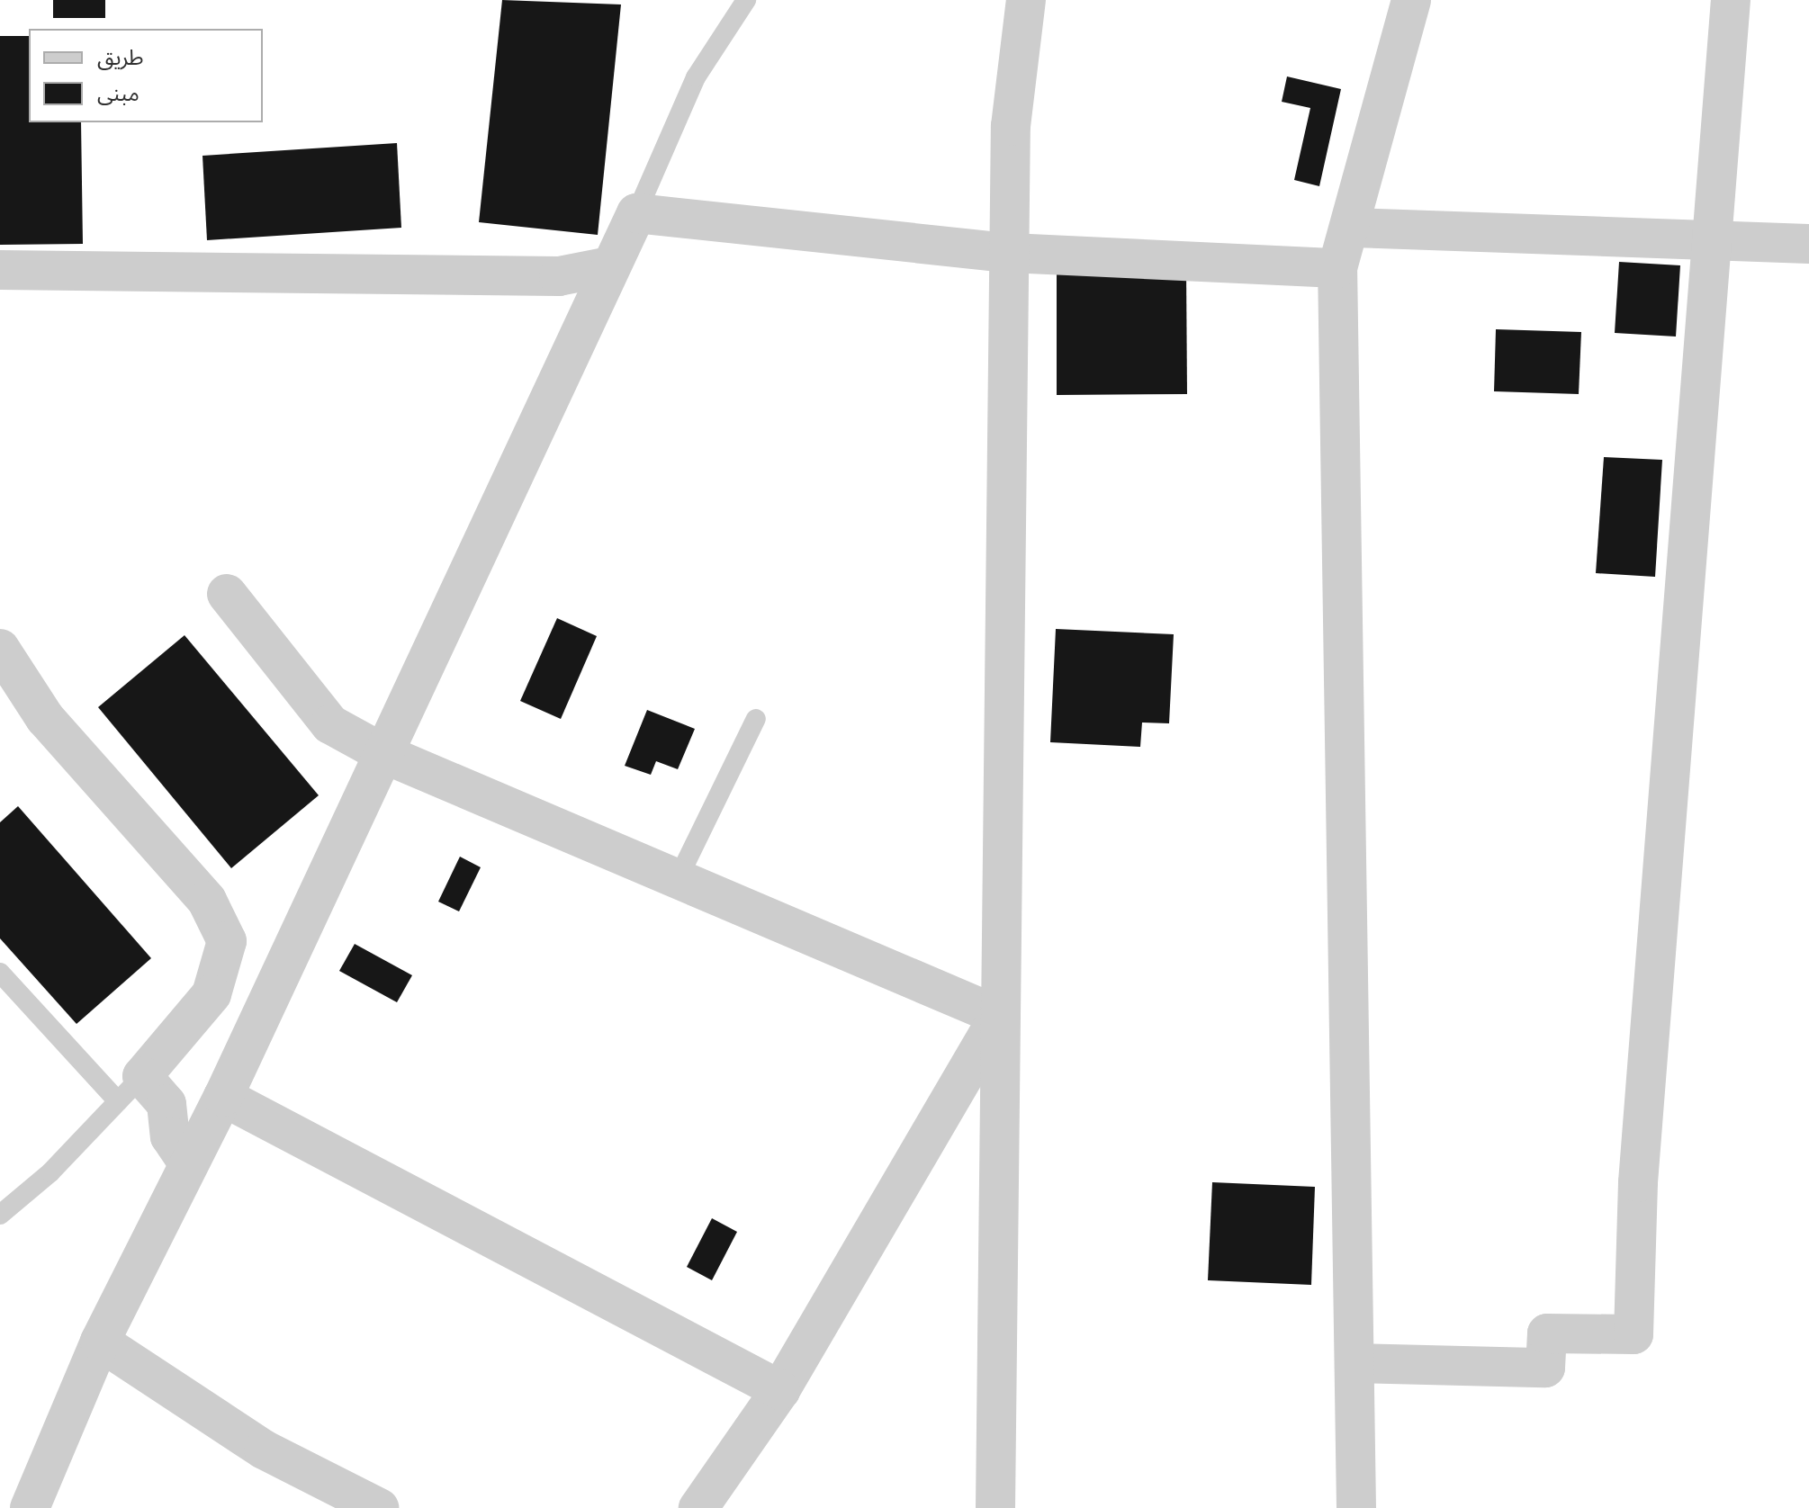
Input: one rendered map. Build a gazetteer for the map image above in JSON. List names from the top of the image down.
{
  "legend": ["طريق", "مبنى"]
}
